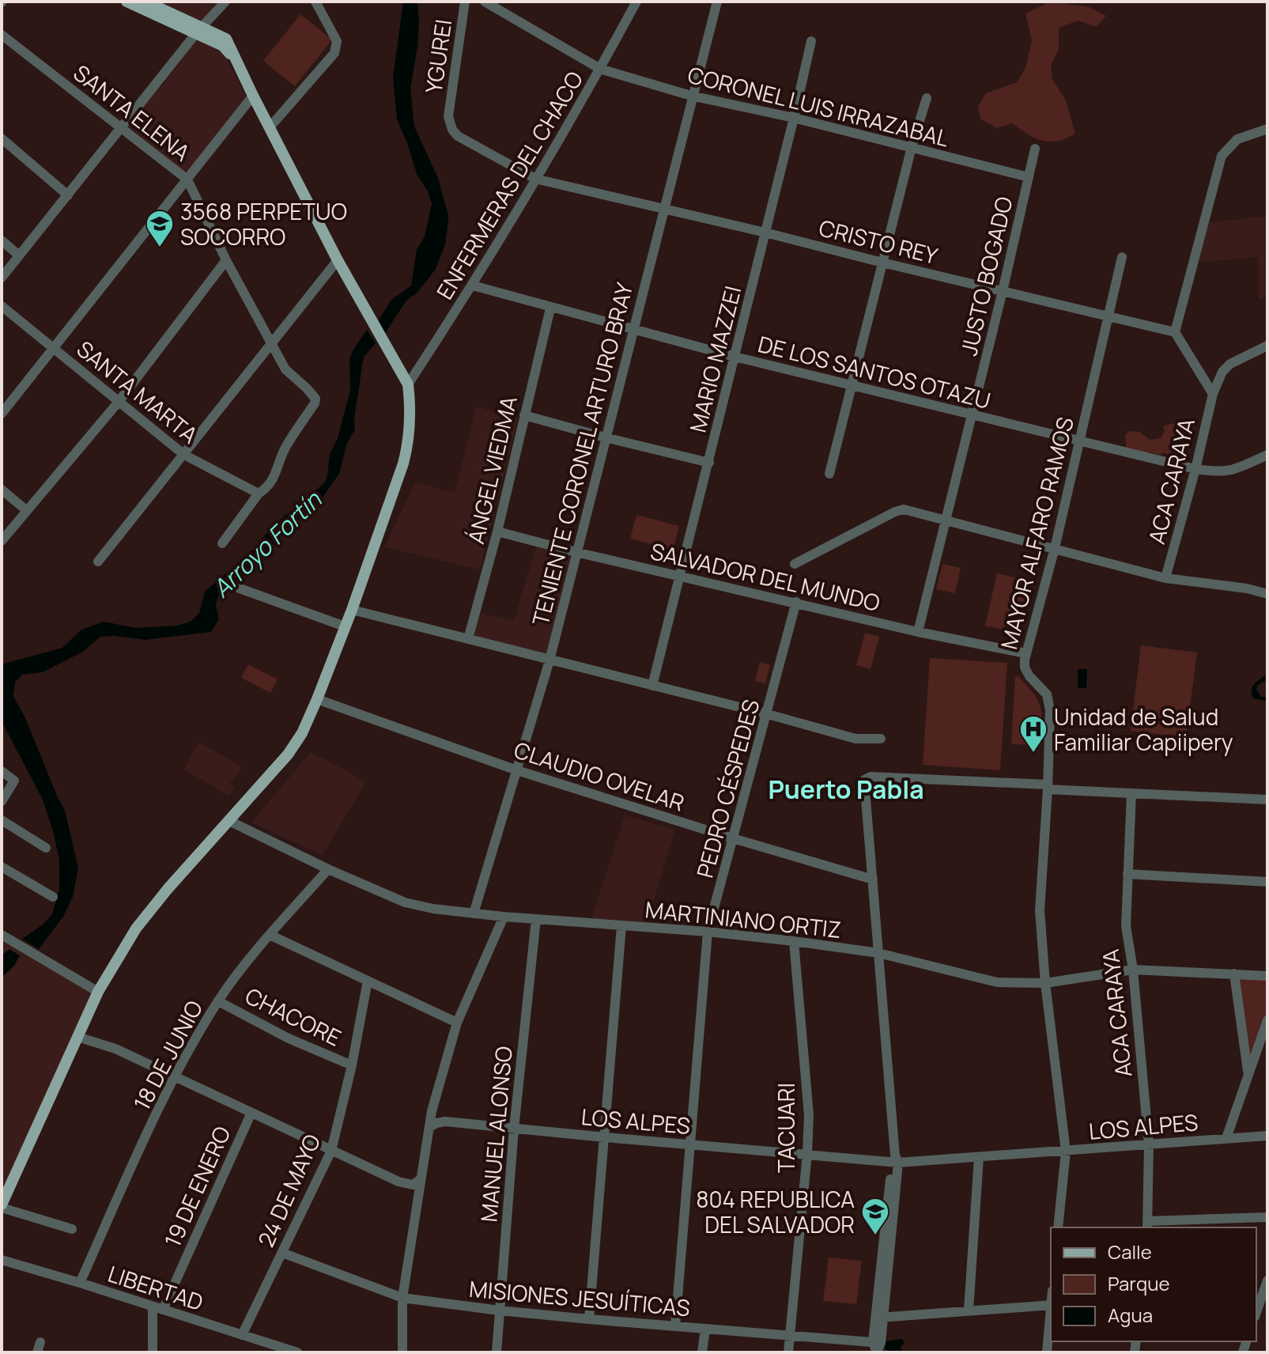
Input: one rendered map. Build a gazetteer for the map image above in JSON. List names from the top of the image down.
{
  "streets": {
    "street": [
      "YGUREI",
      "CORONEL LUIS IRRAZABAL",
      "SANTA ELENA",
      "ENFERMERAS DEL CHACO",
      "CRISTO REY",
      "JUSTO BOGADO",
      "MARIO MAZZEI",
      "DE LOS SANTOS OTAZU",
      "SANTA MARTA",
      "TENIENTE CORONEL ARTURO BRAY",
      "ÁNGEL VIEDMA",
      "ACA CARAYA",
      "MAYOR ALFARO RAMOS",
      "SALVADOR DEL MUNDO",
      "CLAUDIO OVELAR",
      "PEDRO CÉSPEDES",
      "MARTINIANO ORTIZ",
      "CHACORE",
      "18 DE JUNIO",
      "LOS ALPES",
      "TACUARI",
      "MANUEL ALONSO",
      "19 DE ENERO",
      "24 DE MAYO",
      "LIBERTAD",
      "MISIONES JESUÍTICAS"
    ]
  },
  "crossings": [
    ["YGUREI", "CRISTO REY"],
    ["CORONEL LUIS IRRAZABAL", "ENFERMERAS DEL CHACO"],
    ["CORONEL LUIS IRRAZABAL", "JUSTO BOGADO"],
    ["CORONEL LUIS IRRAZABAL", "MARIO MAZZEI"],
    ["CORONEL LUIS IRRAZABAL", "TENIENTE CORONEL ARTURO BRAY"],
    ["SANTA ELENA", "SANTA MARTA"],
    ["ENFERMERAS DEL CHACO", "CRISTO REY"],
    ["ENFERMERAS DEL CHACO", "DE LOS SANTOS OTAZU"],
    ["CRISTO REY", "JUSTO BOGADO"],
    ["CRISTO REY", "MARIO MAZZEI"],
    ["CRISTO REY", "TENIENTE CORONEL ARTURO BRAY"],
    ["CRISTO REY", "MAYOR ALFARO RAMOS"],
    ["JUSTO BOGADO", "DE LOS SANTOS OTAZU"],
    ["JUSTO BOGADO", "SALVADOR DEL MUNDO"],
    ["MARIO MAZZEI", "DE LOS SANTOS OTAZU"],
    ["MARIO MAZZEI", "SALVADOR DEL MUNDO"],
    ["DE LOS SANTOS OTAZU", "TENIENTE CORONEL ARTURO BRAY"],
    ["DE LOS SANTOS OTAZU", "ÁNGEL VIEDMA"],
    ["DE LOS SANTOS OTAZU", "ACA CARAYA"],
    ["DE LOS SANTOS OTAZU", "MAYOR ALFARO RAMOS"],
    ["TENIENTE CORONEL ARTURO BRAY", "SALVADOR DEL MUNDO"],
    ["TENIENTE CORONEL ARTURO BRAY", "CLAUDIO OVELAR"],
    ["TENIENTE CORONEL ARTURO BRAY", "MARTINIANO ORTIZ"],
    ["ÁNGEL VIEDMA", "SALVADOR DEL MUNDO"],
    ["ACA CARAYA", "MARTINIANO ORTIZ"],
    ["ACA CARAYA", "LOS ALPES"],
    ["MAYOR ALFARO RAMOS", "SALVADOR DEL MUNDO"],
    ["MAYOR ALFARO RAMOS", "MARTINIANO ORTIZ"],
    ["MAYOR ALFARO RAMOS", "LOS ALPES"],
    ["SALVADOR DEL MUNDO", "PEDRO CÉSPEDES"],
    ["CLAUDIO OVELAR", "PEDRO CÉSPEDES"],
    ["PEDRO CÉSPEDES", "MARTINIANO ORTIZ"],
    ["PEDRO CÉSPEDES", "LOS ALPES"],
    ["PEDRO CÉSPEDES", "MISIONES JESUÍTICAS"],
    ["MARTINIANO ORTIZ", "18 DE JUNIO"],
    ["MARTINIANO ORTIZ", "TACUARI"],
    ["MARTINIANO ORTIZ", "MANUEL ALONSO"],
    ["CHACORE", "18 DE JUNIO"],
    ["CHACORE", "24 DE MAYO"],
    ["18 DE JUNIO", "LIBERTAD"],
    ["LOS ALPES", "TACUARI"],
    ["LOS ALPES", "MANUEL ALONSO"],
    ["TACUARI", "MISIONES JESUÍTICAS"],
    ["MANUEL ALONSO", "MISIONES JESUÍTICAS"],
    ["19 DE ENERO", "LIBERTAD"],
    ["24 DE MAYO", "LIBERTAD"],
    ["24 DE MAYO", "MISIONES JESUÍTICAS"]
  ],
  "districts": ["Puerto Pabla"],
  "water": ["Arroyo Fortín"],
  "places": {
    "school or university": ["3568 PERPETUO SOCORRO", "804 REPUBLICA DEL SALVADOR"],
    "hospital": ["Unidad de Salud Familiar Capiipery"]
  },
  "legend": ["Calle", "Parque", "Agua"]
}
